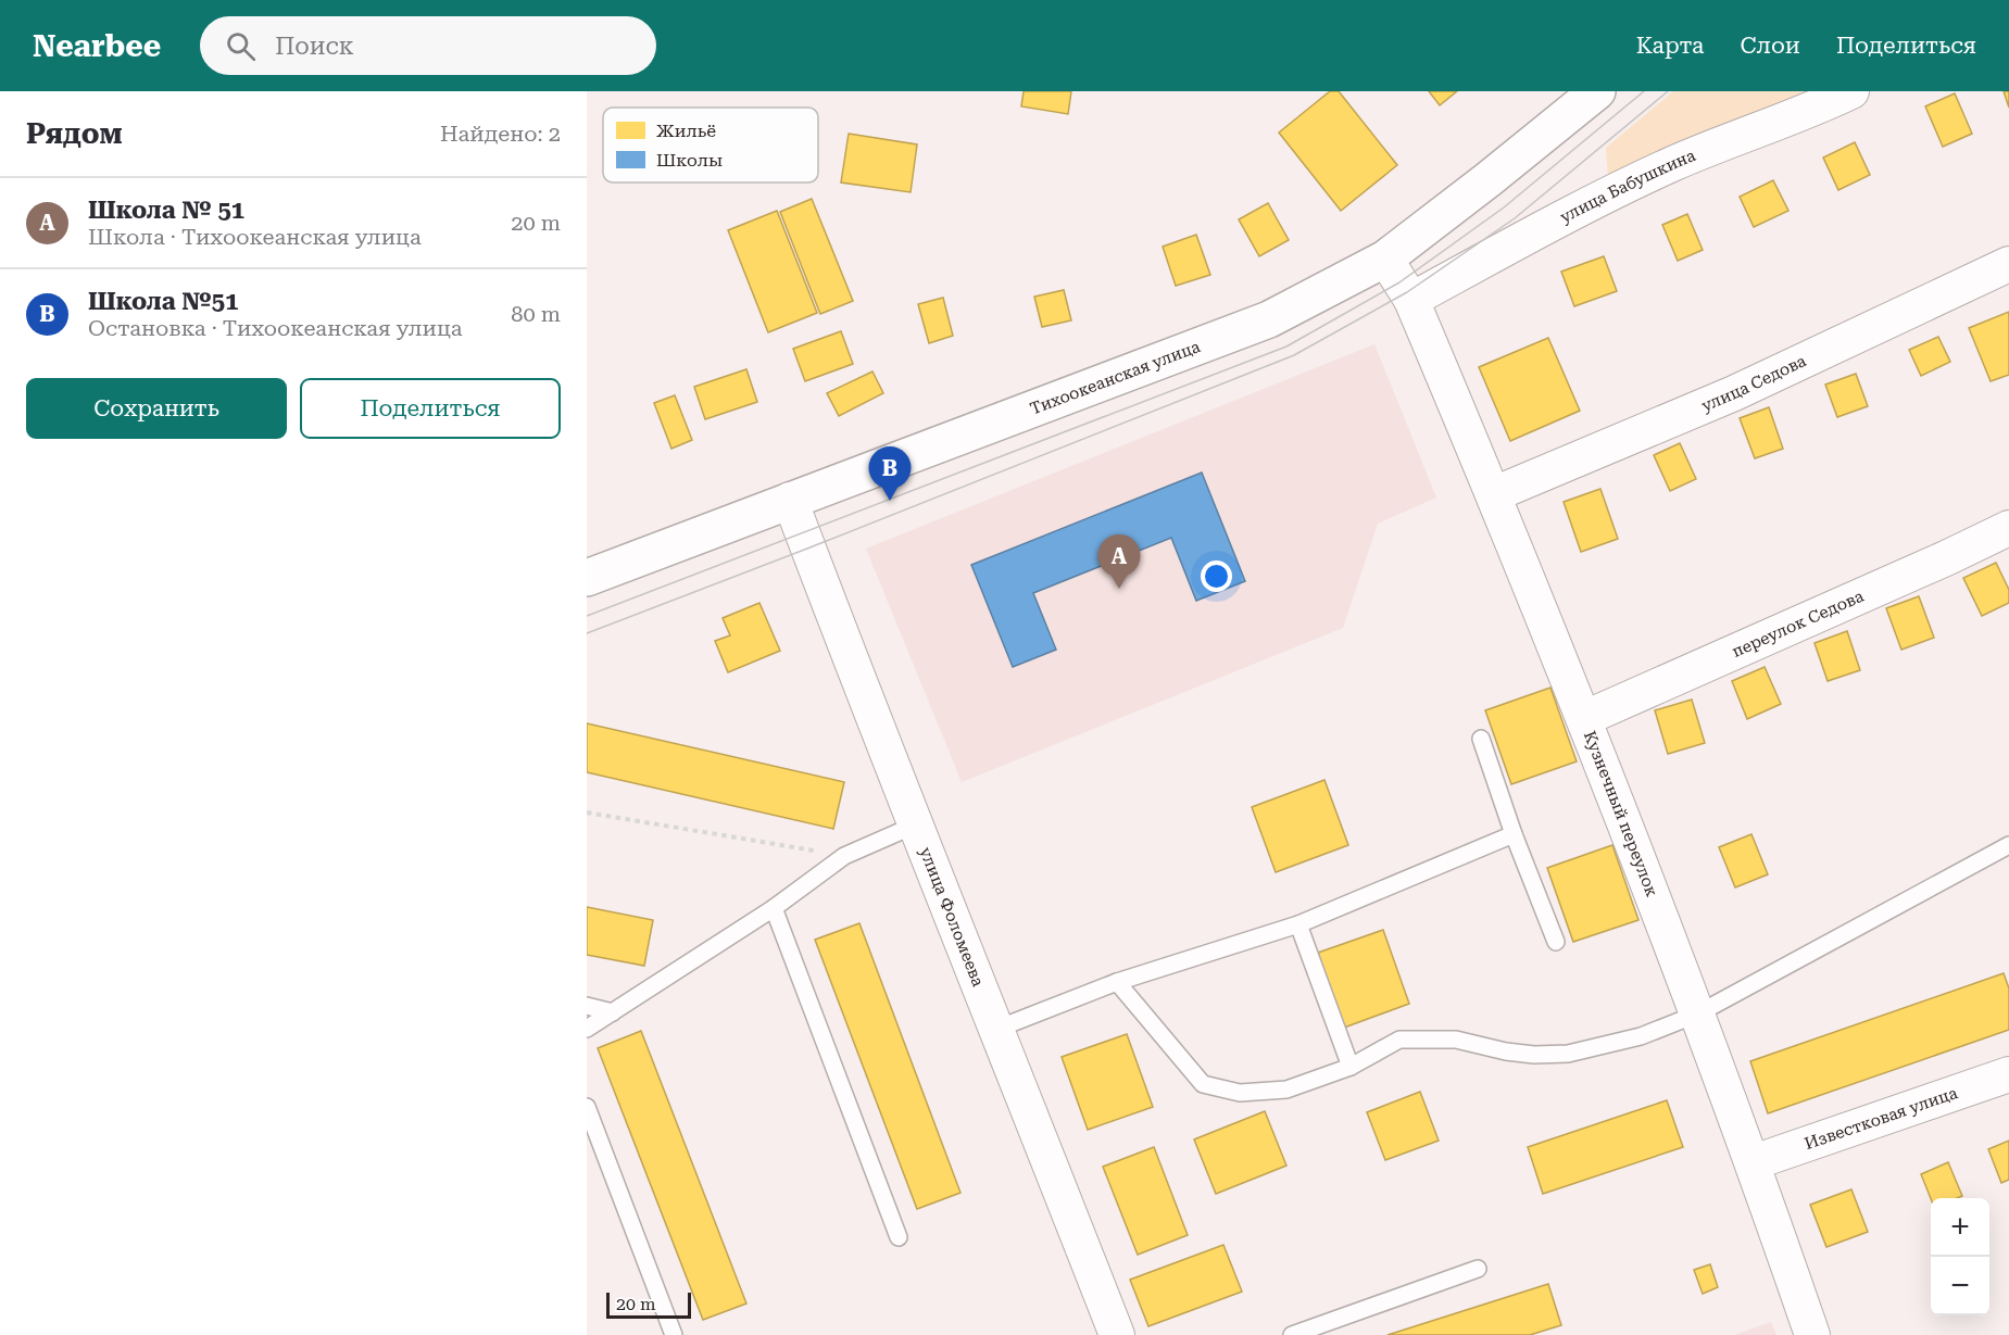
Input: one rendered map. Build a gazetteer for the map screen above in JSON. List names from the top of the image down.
{
  "streets": {
    "main road": ["Тихоокеанская улица"],
    "street": [
      "улица Бабушкина",
      "улица Седова",
      "переулок Седова",
      "Кузнечный переулок",
      "улица Фоломеева",
      "Известковая улица"
    ]
  },
  "crossings": [
    ["улица Бабушкина", "Кузнечный переулок"],
    ["Тихоокеанская улица", "Кузнечный переулок"],
    ["Тихоокеанская улица", "улица Фоломеева"],
    ["улица Седова", "Кузнечный переулок"],
    ["переулок Седова", "Кузнечный переулок"],
    ["Кузнечный переулок", "Известковая улица"]
  ],
  "legend": ["Жильё", "Школы"],
  "scale_bar": "20 m",
  "page": {
    "header": "Nearbee",
    "search": "Поиск",
    "nav": ["Карта", "Слои", "Поделиться"],
    "heading": ["Рядом", "Найдено: 2"],
    "list": [
      {
        "mark": "A",
        "name": "Школа № 51",
        "note": "Школа · Тихоокеанская улица",
        "value": "20 m"
      },
      {
        "mark": "B",
        "name": "Школа №51",
        "note": "Остановка · Тихоокеанская улица",
        "value": "80 m"
      }
    ],
    "buttons": ["Сохранить", "Поделиться"],
    "pins": ["B", "A"],
    "map_buttons": ["+", "−"],
    "scale": "20 m"
  }
}
